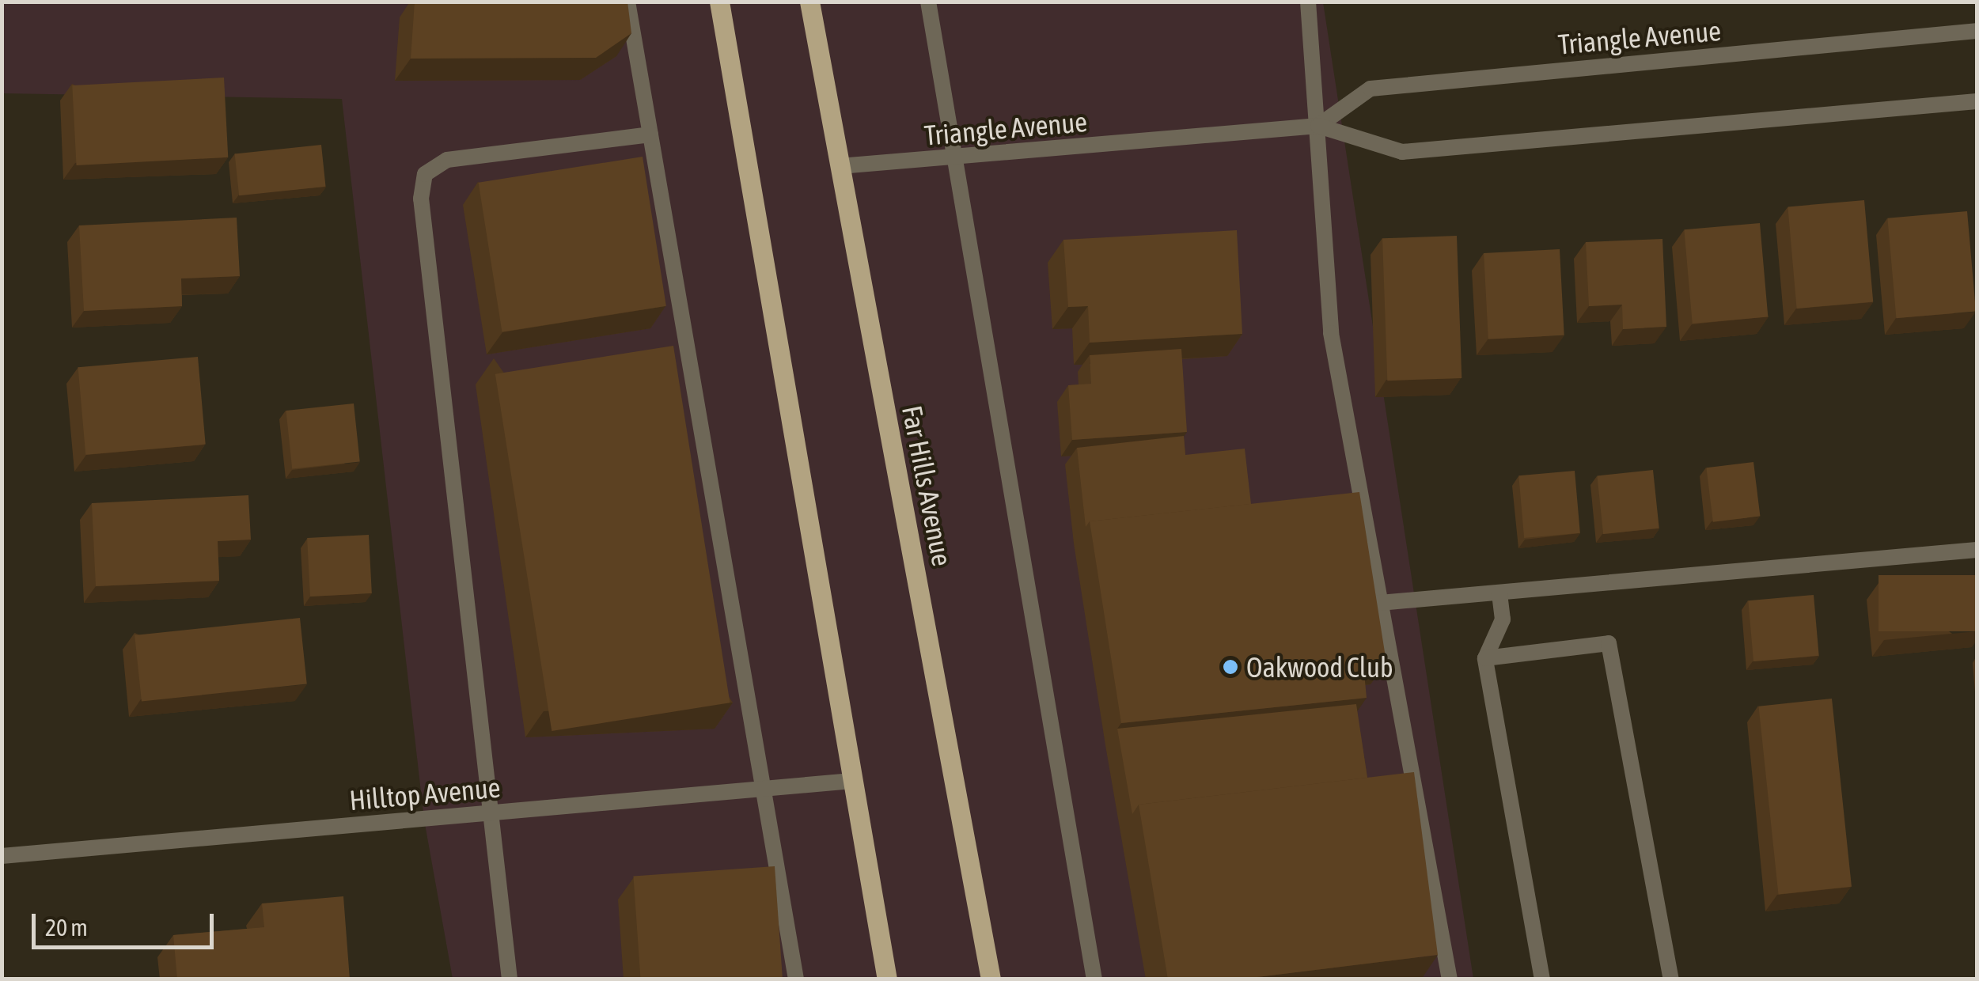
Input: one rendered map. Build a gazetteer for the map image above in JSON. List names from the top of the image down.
{
  "streets": {
    "main road": ["Far Hills Avenue"],
    "street": ["Triangle Avenue", "Hilltop Avenue"]
  },
  "crossings": [
    ["Triangle Avenue", "Far Hills Avenue"]
  ],
  "places": ["Oakwood Club"],
  "scale_bar": "20 m"
}
